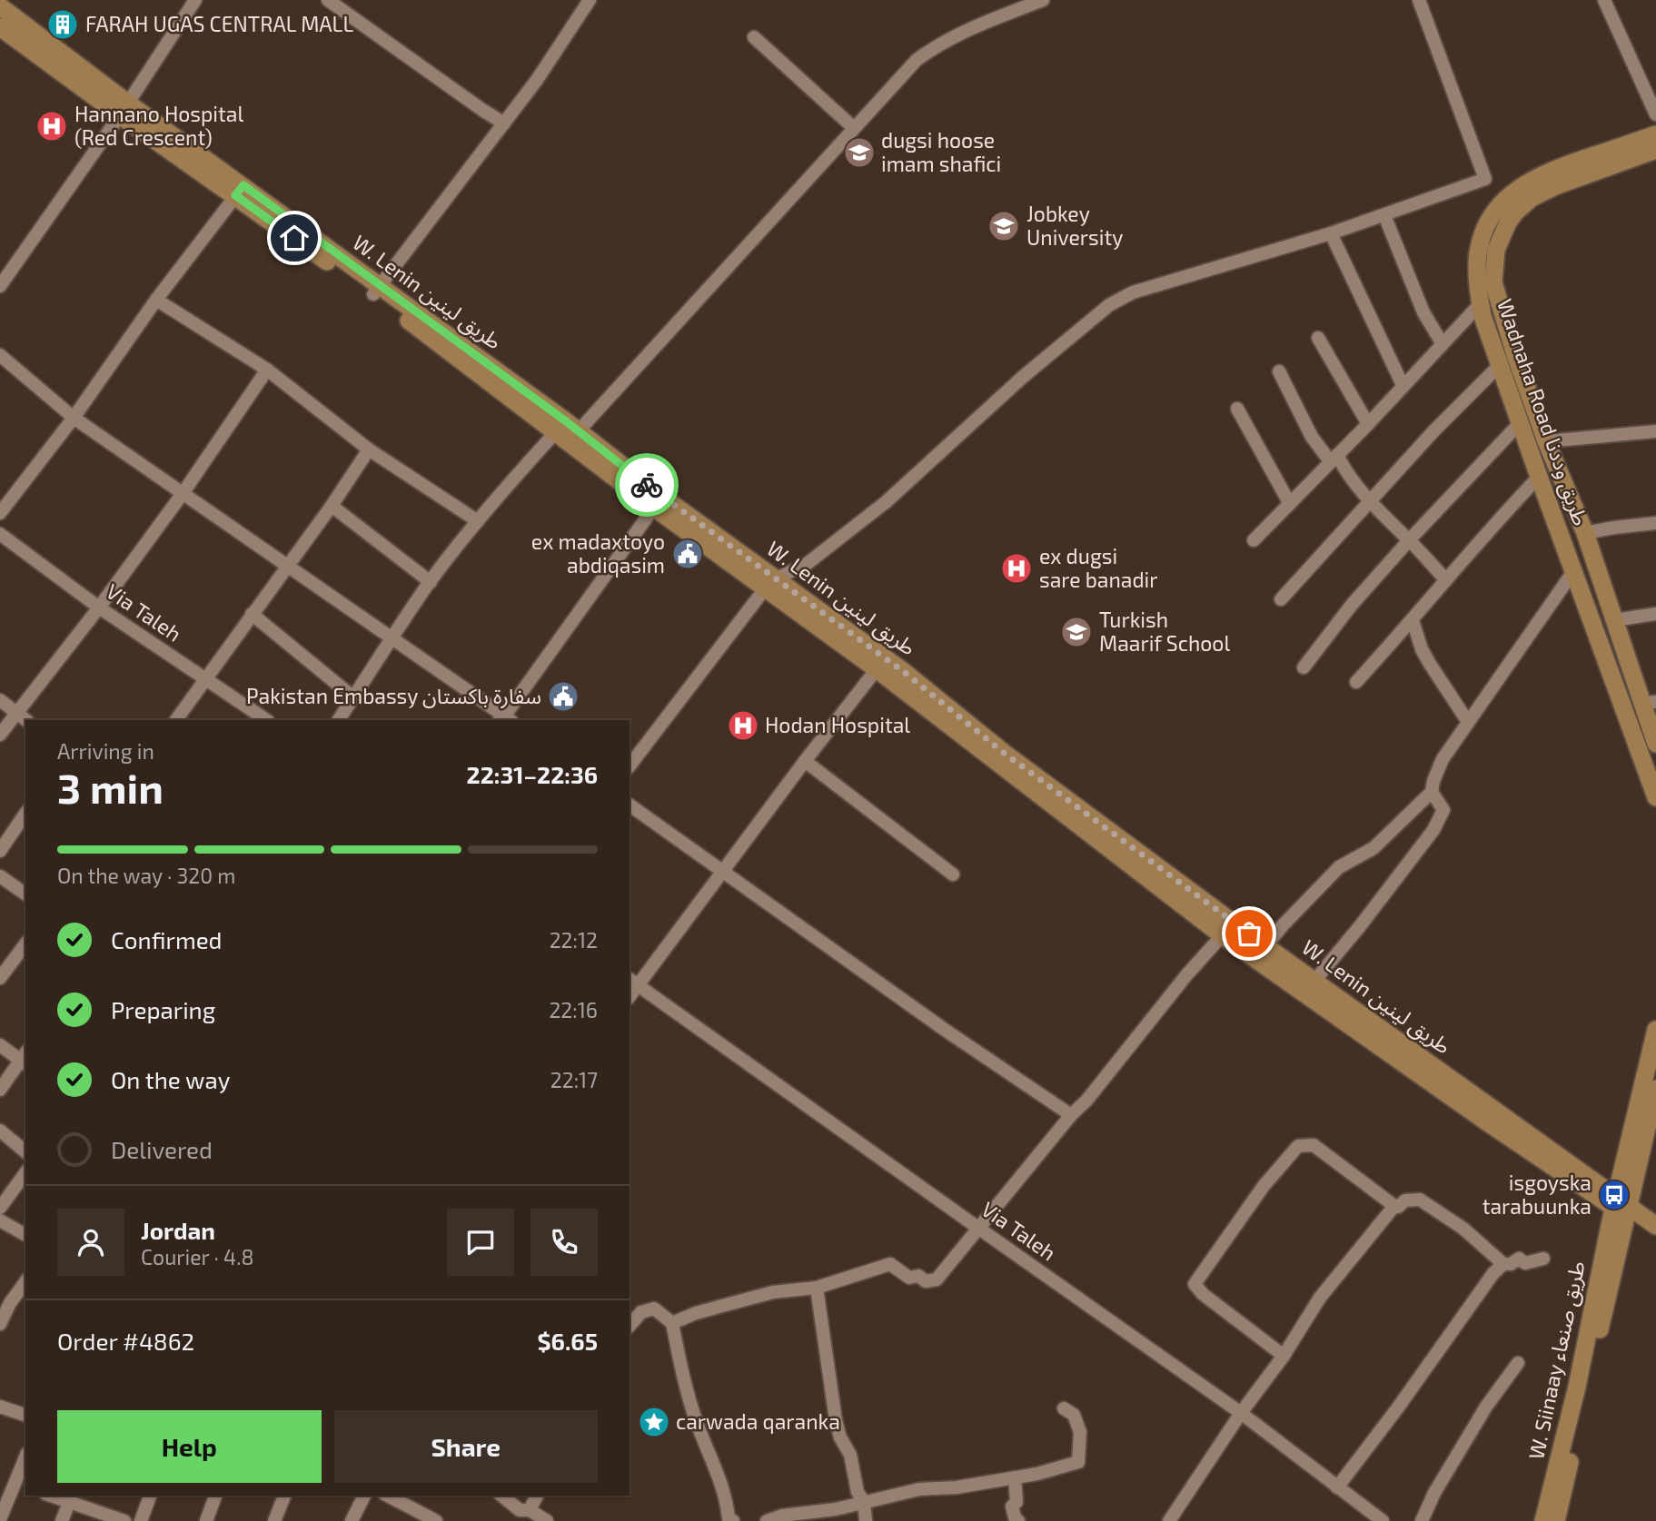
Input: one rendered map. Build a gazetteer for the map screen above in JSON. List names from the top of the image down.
{
  "streets": {
    "main road": ["W. Lenin طريق لينين", "Wadnaha Road طريق وددنا", "W. Siinaay طريق صنعاء"],
    "street": ["Via Taleh"]
  },
  "places": {
    "building": ["FARAH UGAS CENTRAL MALL"],
    "hospital": ["Hannano Hospital (Red Crescent)", "ex dugsi sare banadir", "Hodan Hospital"],
    "school or university": ["dugsi hoose imam shafici", "Jobkey University", "Turkish Maarif School"],
    "public building": ["ex madaxtoyo abdiqasim", "Pakistan Embassy سفارة باكستان"],
    "bus stop": ["isgoyska tarabuunka"],
    "place": ["carwada qaranka"]
  },
  "page": {
    "heading": ["3 min", "Arriving in", "22:31–22:36"],
    "panel": [
      "Jordan",
      "Courier · 4.8",
      "Order #4862",
      "$6.65"
    ],
    "bar": "On the way · 320 m",
    "list": [
      ["Confirmed", "22:12"],
      ["Preparing", "22:16"],
      ["On the way", "22:17"],
      "Delivered"
    ],
    "buttons": ["Help", "Share"]
  }
}
